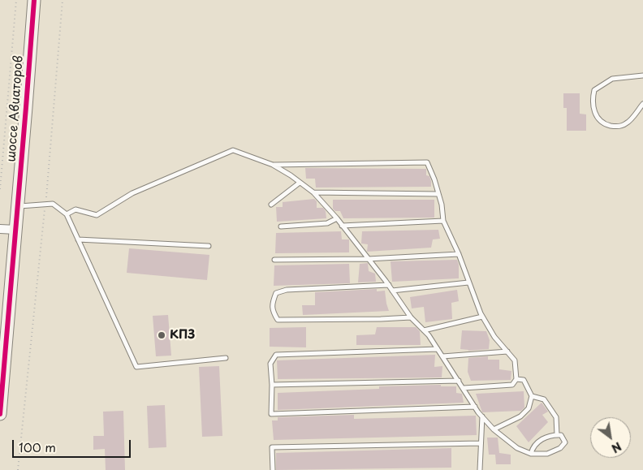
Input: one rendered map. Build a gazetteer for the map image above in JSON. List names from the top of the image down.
{
  "streets": {
    "street": ["шоссе Авиаторов"]
  },
  "places": ["КПЗ"],
  "scale_bar": "100 m",
  "north": "bottom right"
}
